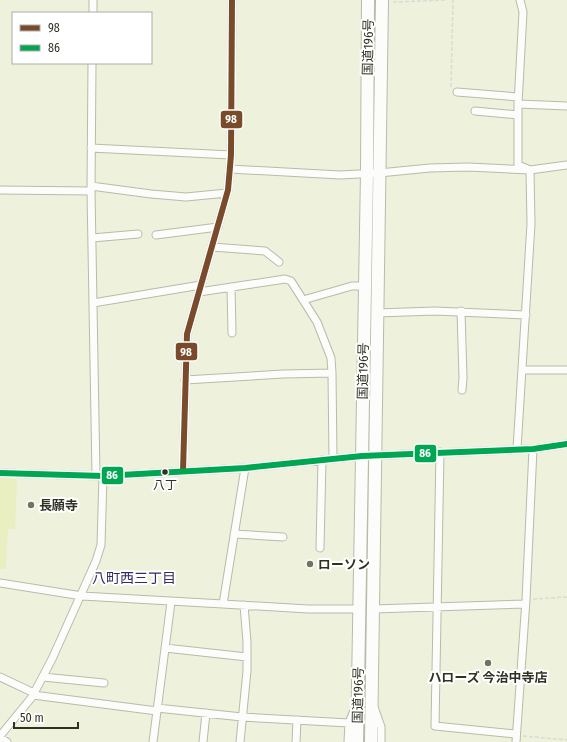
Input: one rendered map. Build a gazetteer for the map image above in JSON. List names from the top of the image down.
{
  "streets": {
    "highway": ["国道196号"]
  },
  "districts": ["八町西三丁目"],
  "places": [
    "八丁",
    "長願寺",
    "ローソン",
    "ハローズ 今治中寺店"
  ],
  "lines": ["transit line 98", "transit line 86"],
  "legend": ["98", "86"],
  "scale_bar": "50 m"
}
